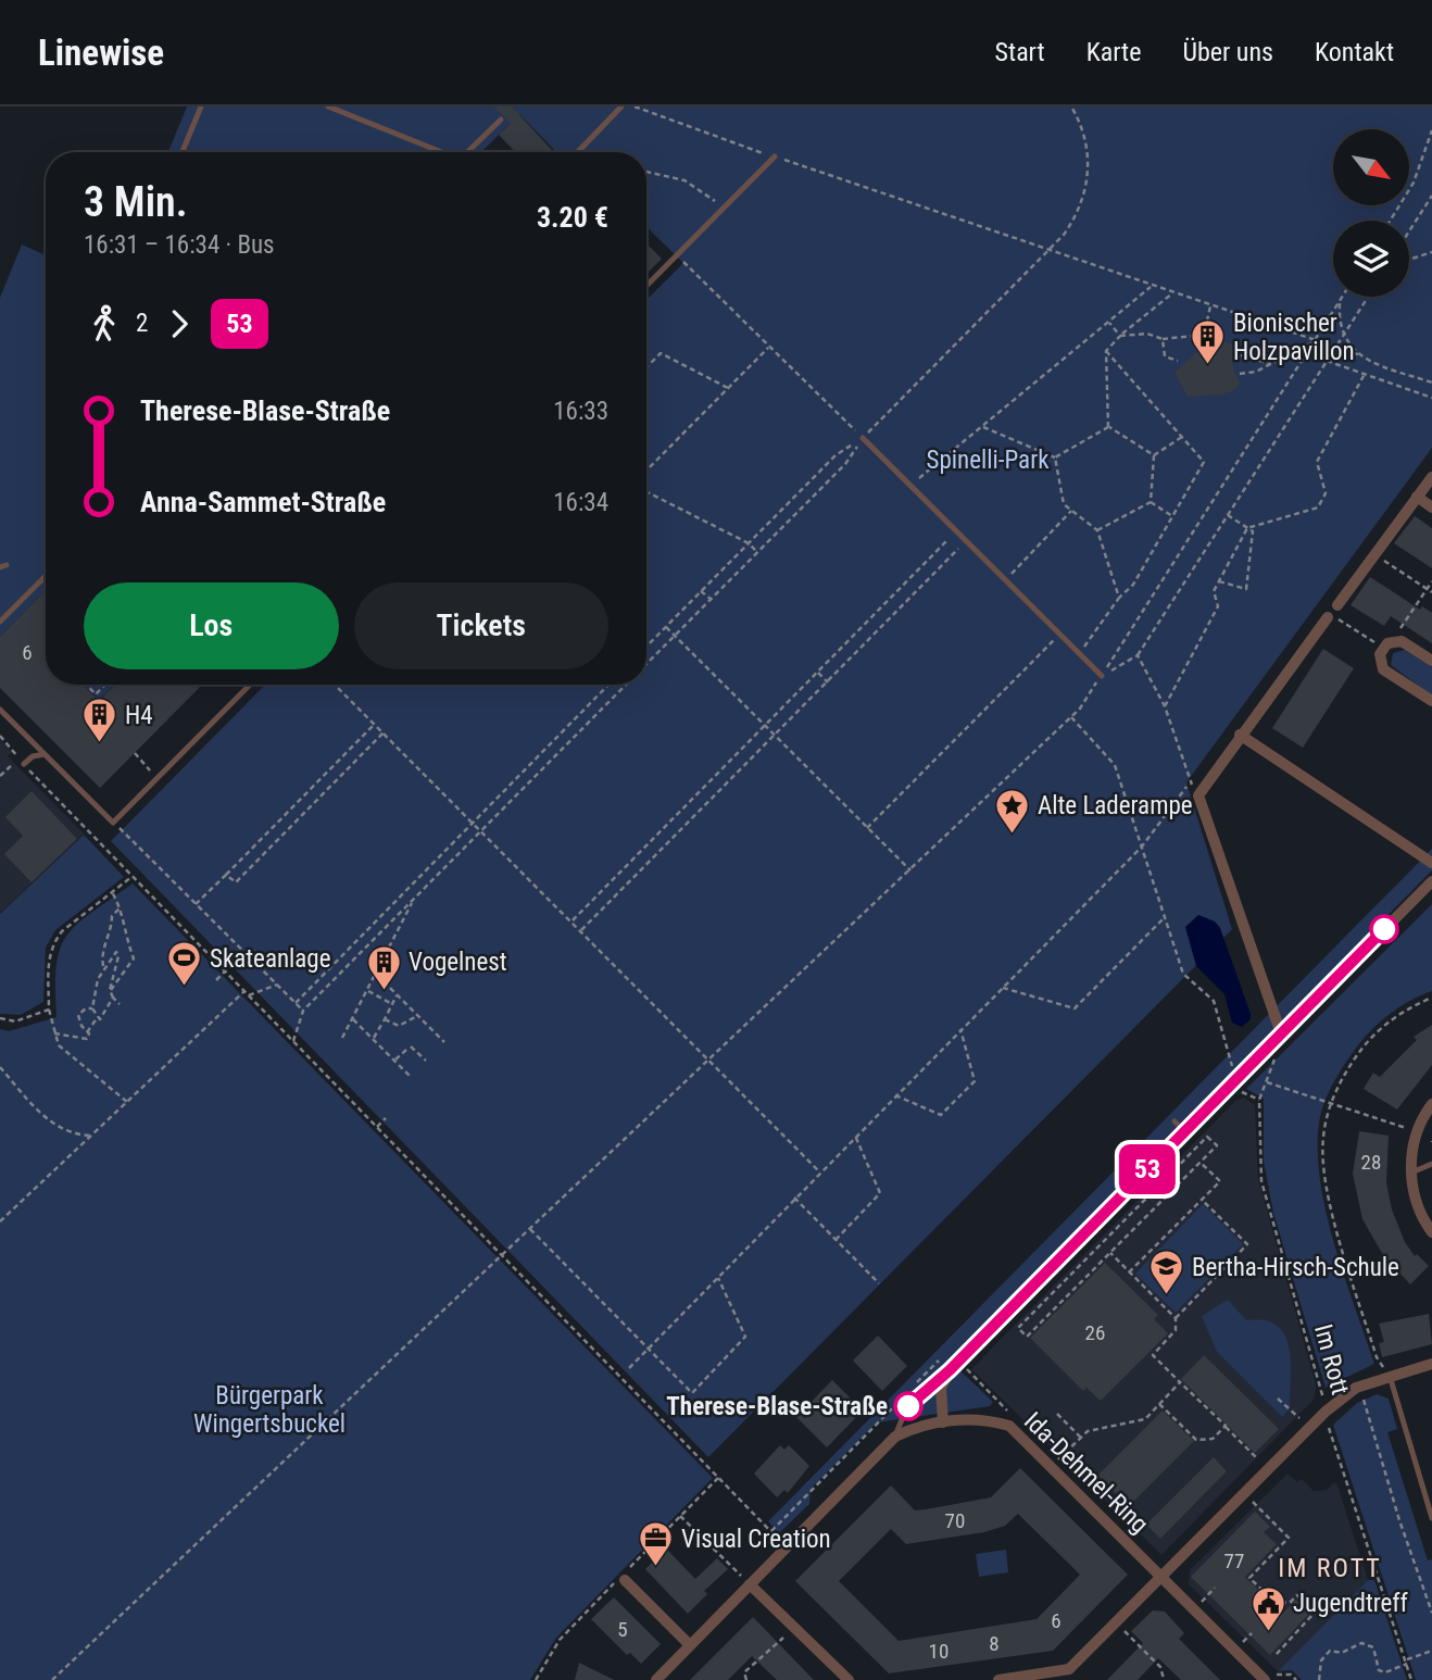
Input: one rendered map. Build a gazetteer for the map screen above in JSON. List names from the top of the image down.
{
  "streets": {
    "street": ["Ida-Dehmel-Ring"],
    "lane": ["Im Rott"]
  },
  "districts": ["IM ROTT"],
  "parks": ["Spinelli-Park", "Bürgerpark Wingertsbuckel"],
  "places": {
    "building": ["Bionischer Holzpavillon", "H4", "Vogelnest"],
    "place": ["Alte Laderampe"],
    "sports": ["Skateanlage"],
    "school or university": ["Bertha-Hirsch-Schule"],
    "other": ["Therese-Blase-Straße"],
    "office": ["Visual Creation"],
    "public building": ["Jugendtreff"]
  },
  "lines": ["bus line 53"],
  "house_numbers": [
    "6",
    "28",
    "26",
    "70",
    "77",
    "6",
    "5",
    "8",
    "10"
  ],
  "north": "bottom right",
  "page": {
    "header": "Linewise",
    "nav": [
      "Start",
      "Karte",
      "Über uns",
      "Kontakt"
    ],
    "on_map": "53",
    "heading": ["3 Min.", "16:31 – 16:34 · Bus", "3.20 €"],
    "legs": ["2", "53"],
    "list": [
      {
        "name": "Therese-Blase-Straße",
        "value": "16:33"
      },
      {
        "name": "Anna-Sammet-Straße",
        "value": "16:34"
      }
    ],
    "buttons": ["Los", "Tickets"]
  }
}
